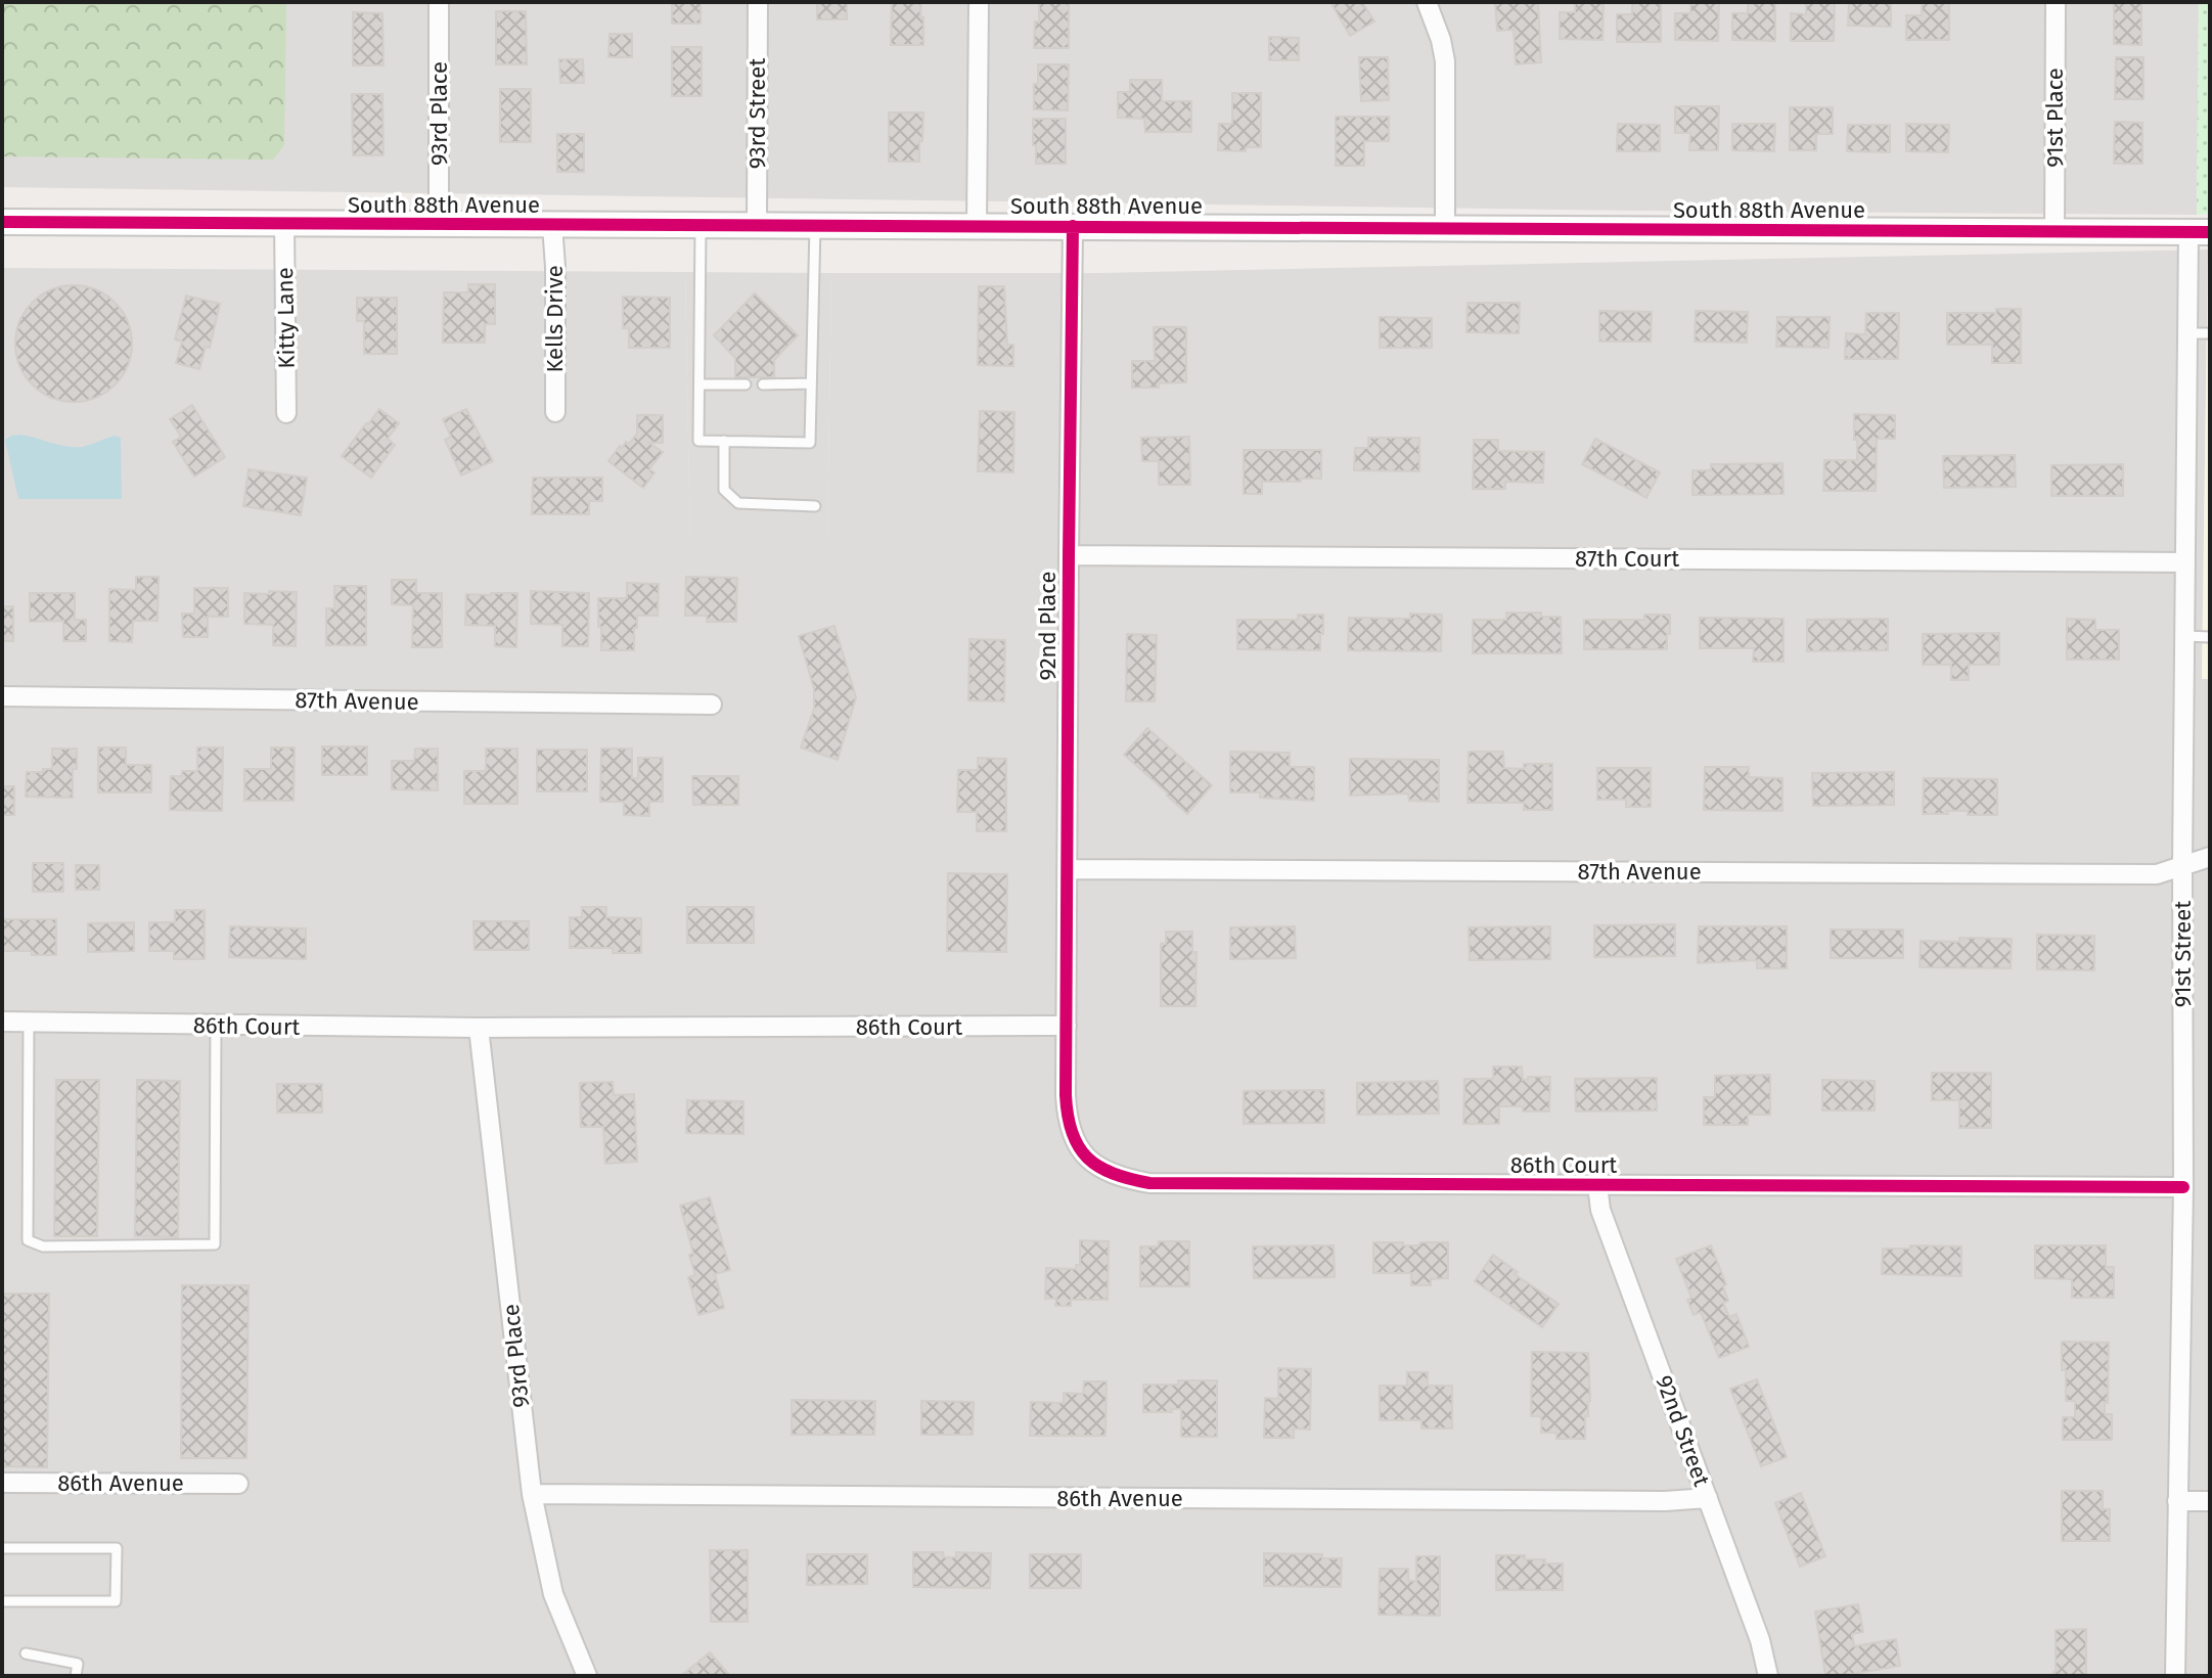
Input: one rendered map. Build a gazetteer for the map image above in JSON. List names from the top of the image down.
{
  "streets": {
    "street": [
      "93rd Place",
      "93rd Street",
      "91st Place",
      "South 88th Avenue",
      "Kitty Lane",
      "Kells Drive",
      "87th Court",
      "92nd Place",
      "87th Avenue",
      "91st Street",
      "86th Court",
      "92nd Street",
      "86th Avenue"
    ]
  },
  "crossings": [
    ["93rd Place", "South 88th Avenue"],
    ["93rd Place", "86th Court"],
    ["93rd Place", "86th Avenue"],
    ["93rd Street", "South 88th Avenue"],
    ["91st Place", "South 88th Avenue"],
    ["South 88th Avenue", "Kitty Lane"],
    ["South 88th Avenue", "Kells Drive"],
    ["South 88th Avenue", "92nd Place"],
    ["South 88th Avenue", "91st Street"],
    ["87th Court", "92nd Place"],
    ["87th Court", "91st Street"],
    ["92nd Place", "87th Avenue"],
    ["92nd Place", "86th Court"],
    ["87th Avenue", "91st Street"],
    ["91st Street", "86th Court"],
    ["86th Court", "92nd Street"],
    ["92nd Street", "86th Avenue"]
  ]
}
